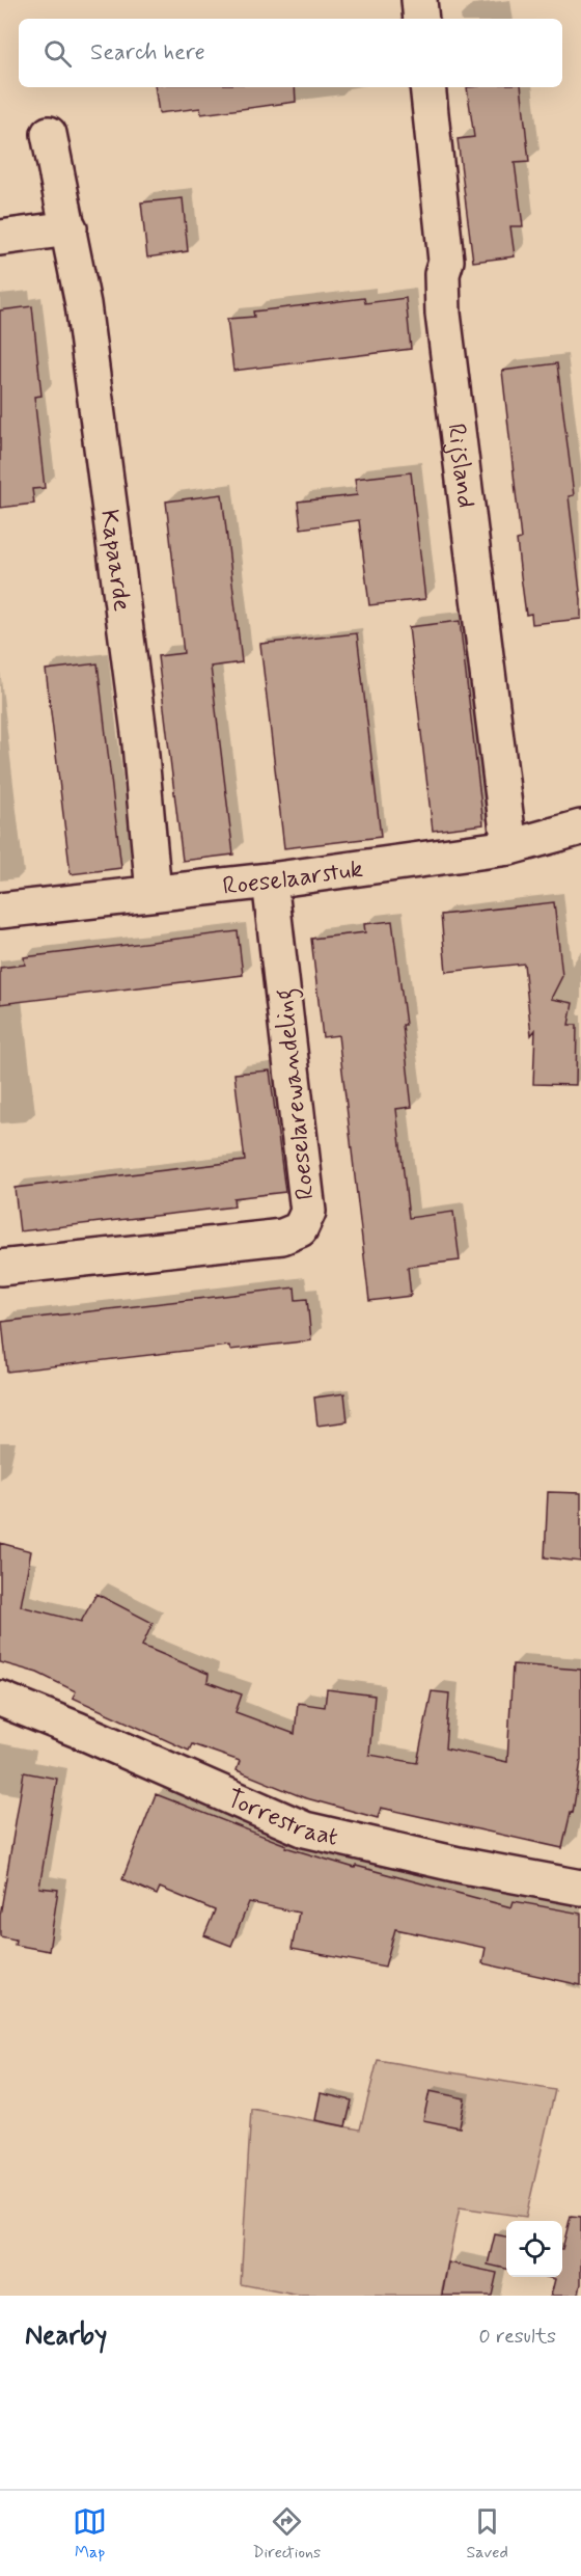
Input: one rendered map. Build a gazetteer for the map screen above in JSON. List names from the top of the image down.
{
  "streets": {
    "street": [
      "Rijsland",
      "Kapaarde",
      "Roeselaarstuk",
      "Roeselarewandeling",
      "Torrestraat"
    ]
  },
  "crossings": [
    ["Rijsland", "Roeselaarstuk"],
    ["Kapaarde", "Roeselaarstuk"],
    ["Roeselaarstuk", "Roeselarewandeling"]
  ],
  "page": {
    "search": "Search here",
    "heading": ["Nearby", "0 results"],
    "nav": ["Map", "Directions", "Saved"]
  }
}
